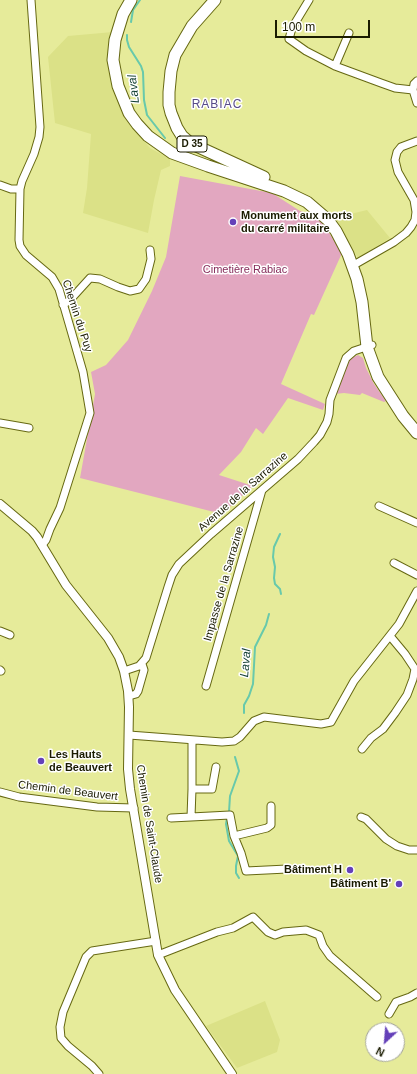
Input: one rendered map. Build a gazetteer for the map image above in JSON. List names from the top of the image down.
{
  "streets": {
    "main road": ["D 35"],
    "street": [
      "Chemin du Puy",
      "Avenue de la Sarrazine",
      "Impasse de la Sarrazine",
      "Chemin de Beauvert",
      "Chemin de Saint-Claude"
    ]
  },
  "crossings": [
    ["D 35", "Avenue de la Sarrazine"],
    ["Chemin du Puy", "Chemin de Saint-Claude"],
    ["Avenue de la Sarrazine", "Impasse de la Sarrazine"],
    ["Avenue de la Sarrazine", "Chemin de Saint-Claude"],
    ["Chemin de Beauvert", "Chemin de Saint-Claude"]
  ],
  "districts": ["RABIAC"],
  "water": ["Laval"],
  "parks": ["Cimetière Rabiac"],
  "places": [
    "Monument aux morts du carré militaire",
    "Les Hauts de Beauvert",
    "Bâtiment H",
    "Bâtiment B'"
  ],
  "scale_bar": "100 m",
  "north": "bottom left"
}
